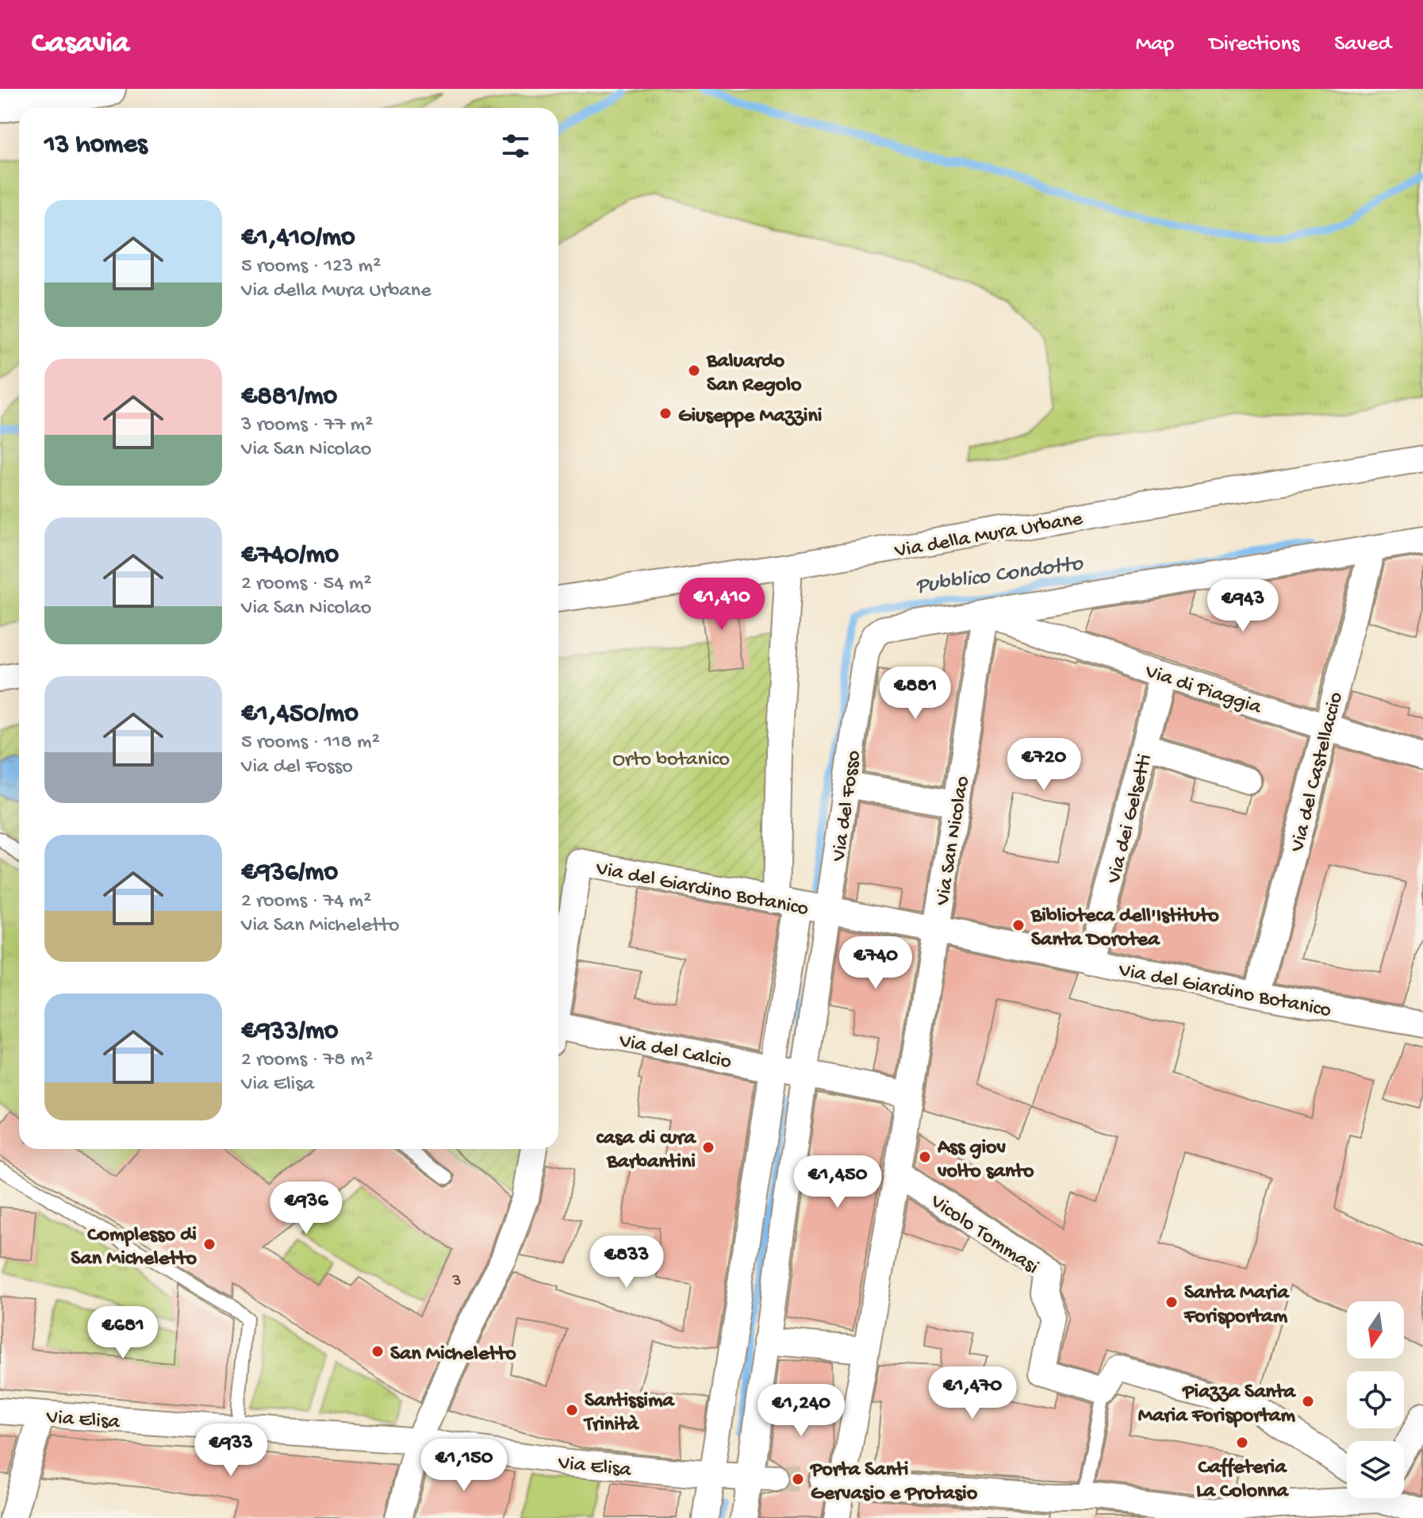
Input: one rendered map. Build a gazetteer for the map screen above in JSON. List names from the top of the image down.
{
  "streets": {
    "street": [
      "Via della Mura Urbane",
      "Via di Piaggia",
      "Via del Castellaccio",
      "Via del Fosso",
      "Via dei Gelsetti",
      "Via San Nicolao",
      "Via del Giardino Botanico",
      "Via del Calcio",
      "Vicolo Tommasi",
      "Via Elisa"
    ]
  },
  "crossings": [
    ["Via di Piaggia", "Via del Castellaccio"],
    ["Via di Piaggia", "Via del Fosso"],
    ["Via di Piaggia", "Via dei Gelsetti"],
    ["Via di Piaggia", "Via San Nicolao"],
    ["Via del Castellaccio", "Via del Fosso"],
    ["Via del Castellaccio", "Via del Giardino Botanico"],
    ["Via del Fosso", "Via San Nicolao"],
    ["Via del Fosso", "Via del Giardino Botanico"],
    ["Via del Fosso", "Via del Calcio"],
    ["Via del Fosso", "Via Elisa"],
    ["Via dei Gelsetti", "Via del Giardino Botanico"],
    ["Via San Nicolao", "Via del Giardino Botanico"],
    ["Via San Nicolao", "Via del Calcio"],
    ["Via San Nicolao", "Vicolo Tommasi"]
  ],
  "water": ["Pubblico Condotto"],
  "parks": ["Orto botanico"],
  "places": [
    "Baluardo San Regolo",
    "Giuseppe Mazzini",
    "Biblioteca dell'Istituto Santa Dorotea",
    "casa di cura Barbantini",
    "Ass giov volto santo",
    "Complesso di San Micheletto",
    "Santa Maria Forisportam",
    "San Micheletto",
    "Piazza Santa Maria Forisportam",
    "Santissima Trinità",
    "Caffeteria La Colonna",
    "Porta Santi Gervasio e Protasio"
  ],
  "house_numbers": ["3"],
  "north": "bottom",
  "page": {
    "header": "Casavia",
    "nav": ["Map", "Directions", "Saved"],
    "heading": "13 homes",
    "list": [
      {
        "name": "€1,410/mo",
        "note": "5 rooms · 123 m² · Via della Mura Urbane"
      },
      {
        "name": "€881/mo",
        "note": "3 rooms · 77 m² · Via San Nicolao"
      },
      {
        "name": "€740/mo",
        "note": "2 rooms · 54 m² · Via San Nicolao"
      },
      {
        "name": "€1,450/mo",
        "note": "5 rooms · 118 m² · Via del Fosso"
      },
      {
        "name": "€936/mo",
        "note": "2 rooms · 74 m² · Via San Micheletto"
      },
      {
        "name": "€933/mo",
        "note": "2 rooms · 78 m² · Via Elisa"
      }
    ],
    "price": [
      "€1,410",
      "€943",
      "€881",
      "€720",
      "€740",
      "€1,450",
      "€936",
      "€833",
      "€681",
      "€1,470",
      "€1,240",
      "€933",
      "€1,150"
    ]
  }
}
